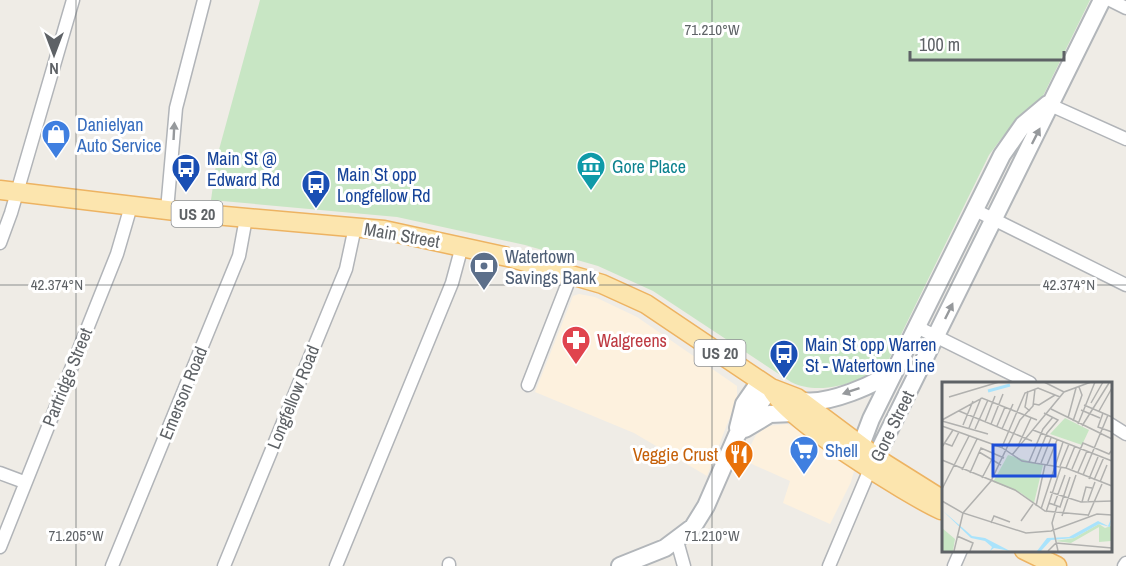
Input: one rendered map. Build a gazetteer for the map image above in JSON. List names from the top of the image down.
{
  "streets": {
    "main road": ["US 20", "Main Street"],
    "street": [
      "Partridge Street",
      "Emerson Road",
      "Longfellow Road",
      "Gore Street"
    ]
  },
  "crossings": [
    ["Main Street", "Partridge Street"],
    ["Main Street", "Emerson Road"],
    ["Main Street", "Longfellow Road"],
    ["Main Street", "Gore Street"]
  ],
  "places": {
    "shop": ["Danielyan Auto Service"],
    "museum": ["Gore Place"],
    "bus stop": ["Main St @ Edward Rd", "Main St opp Longfellow Rd", "Main St opp Warren St - Watertown Line"],
    "bank": ["Watertown Savings Bank"],
    "pharmacy": ["Walgreens"],
    "supermarket": ["Shell"],
    "restaurant": ["Veggie Crust"]
  },
  "scale_bar": "100 m",
  "north": "bottom",
  "coordinates": ["71.210°W", "42.374°N", "71.205°W"]
}
